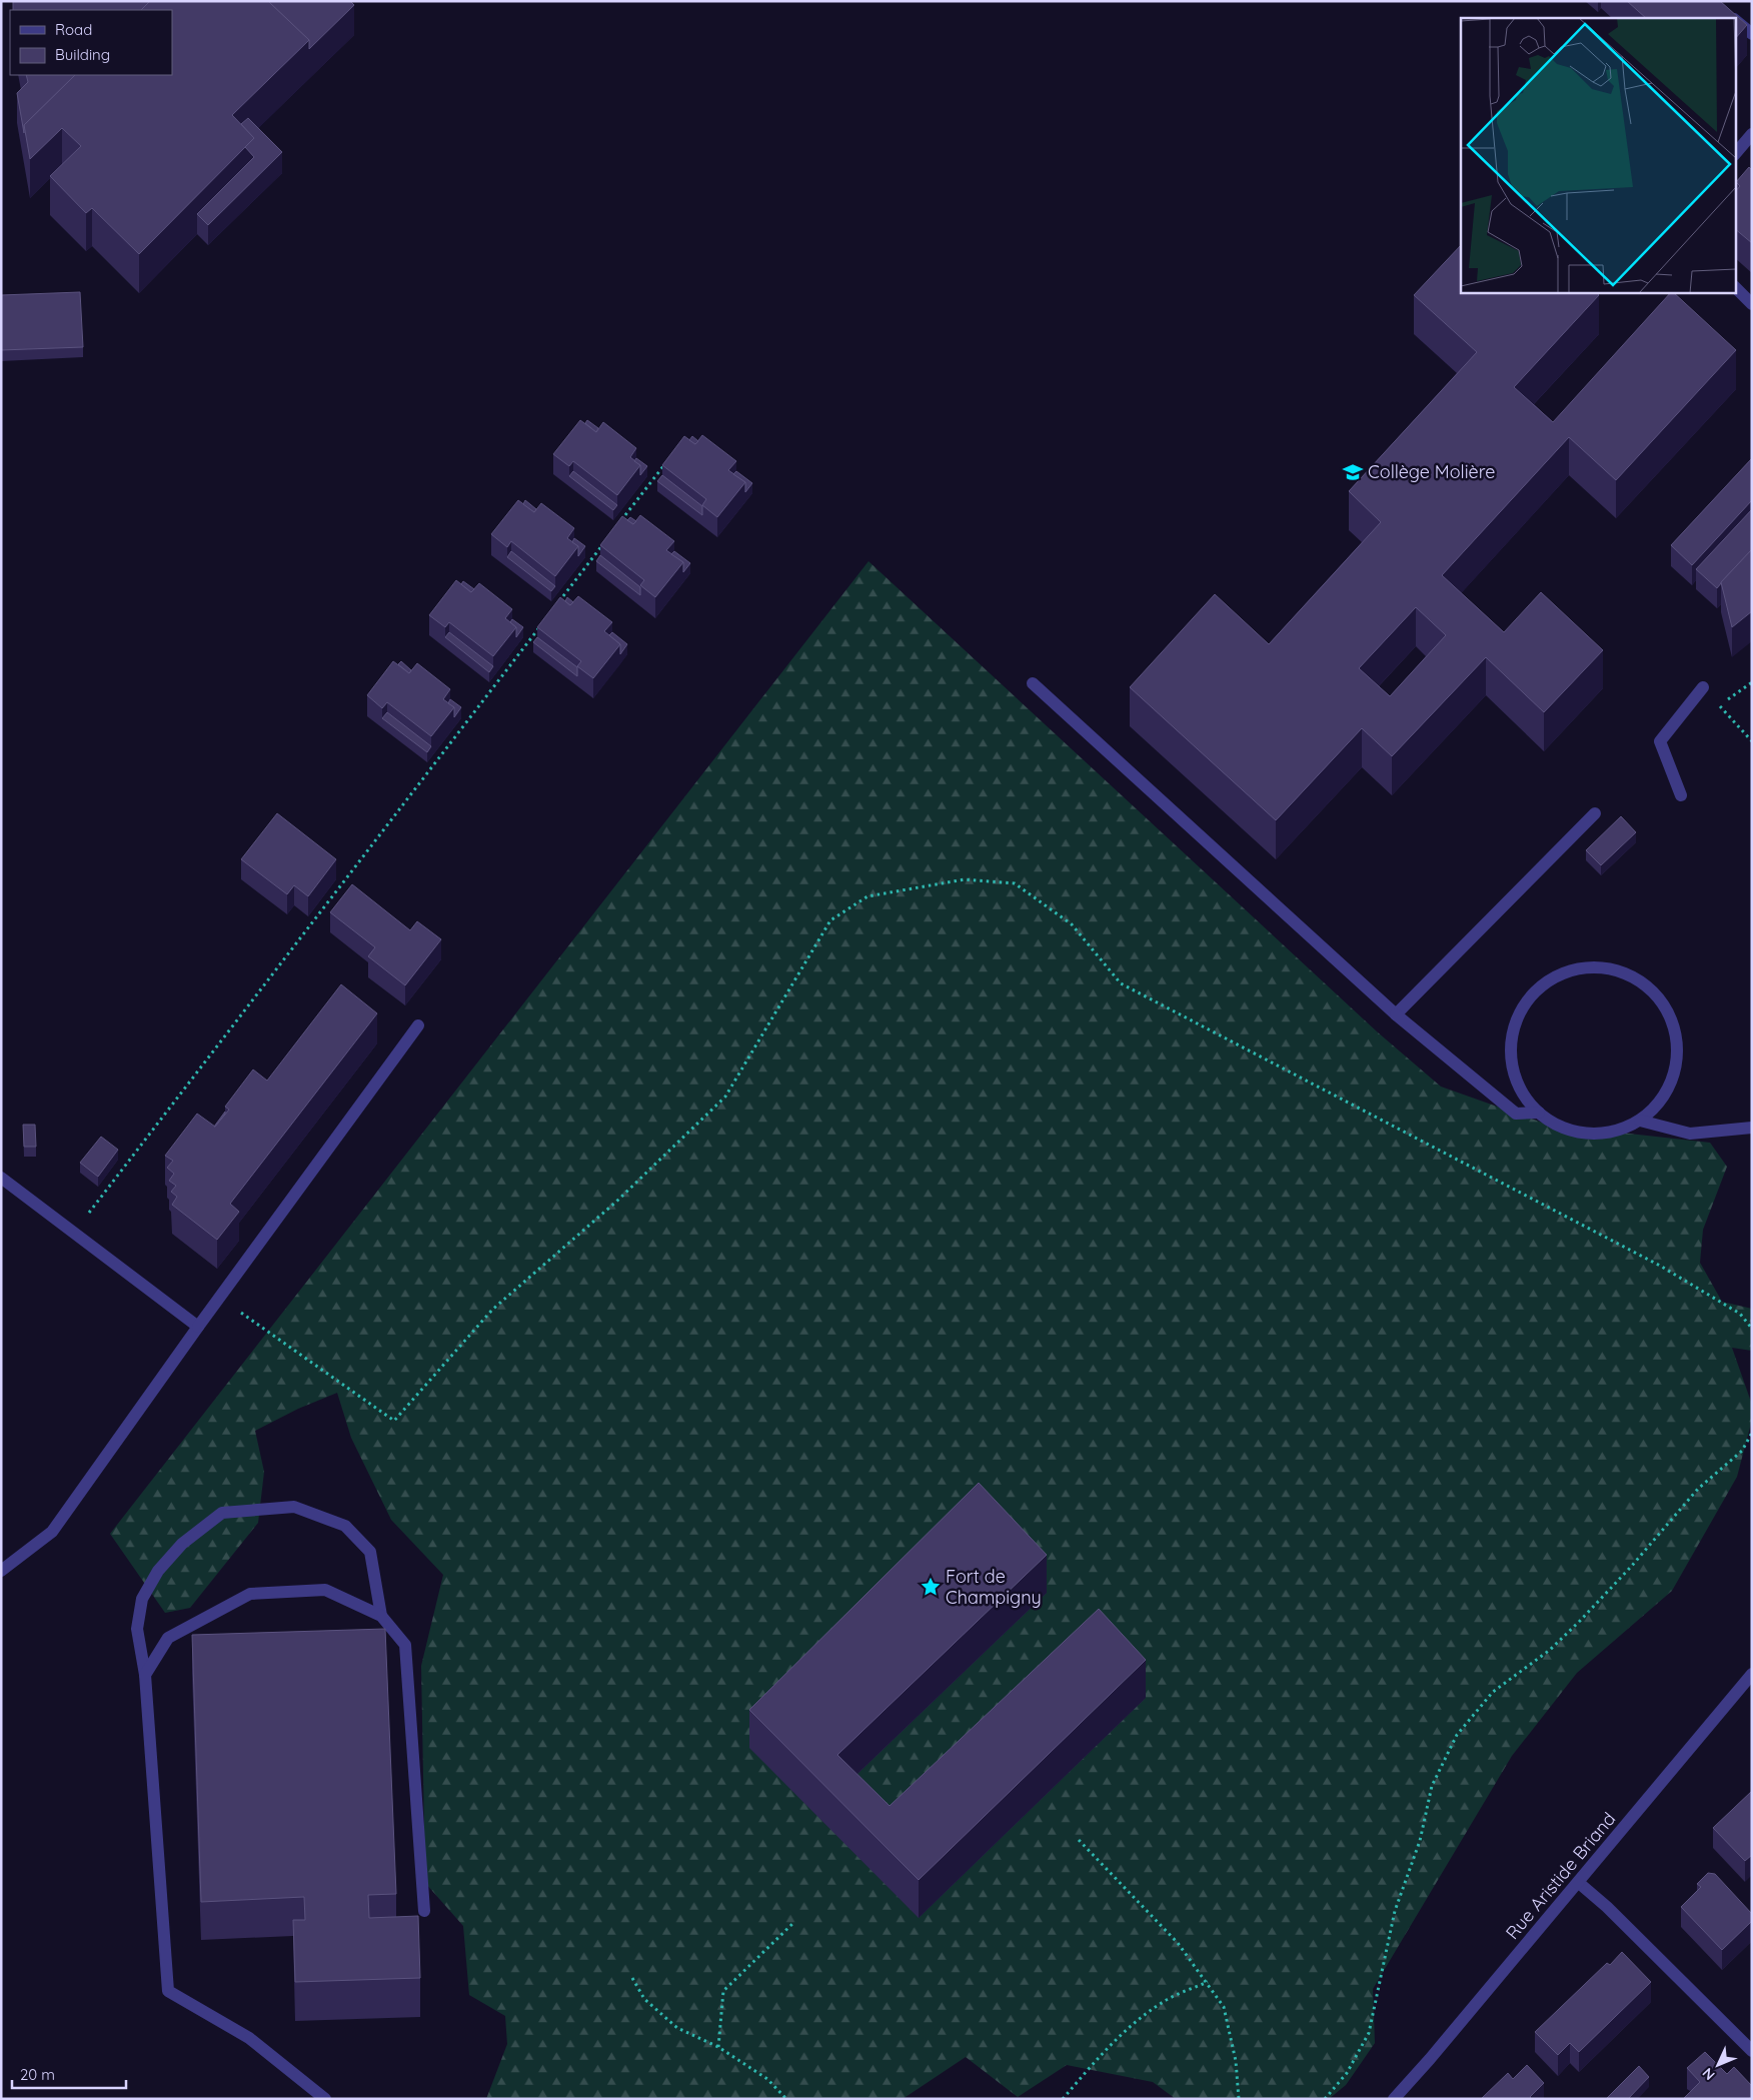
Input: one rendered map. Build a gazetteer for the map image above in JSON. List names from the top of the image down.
{
  "streets": {
    "street": ["Rue Aristide Briand"]
  },
  "places": {
    "school or university": ["Collège Molière"],
    "place": ["Fort de Champigny"]
  },
  "legend": ["Road", "Building"],
  "scale_bar": "20 m",
  "north": "bottom left"
}
